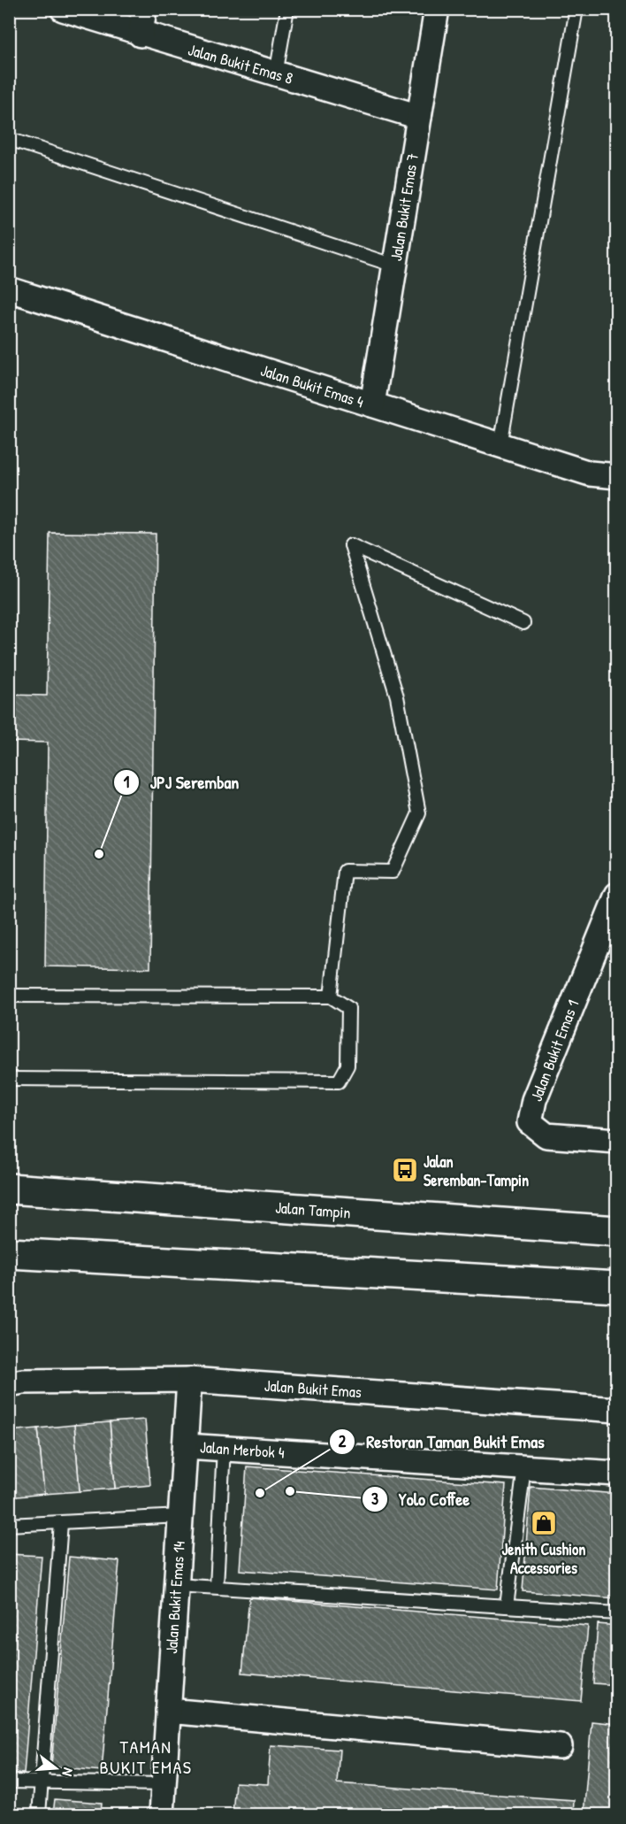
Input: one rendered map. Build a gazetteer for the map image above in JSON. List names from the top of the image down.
{
  "streets": {
    "highway": ["Jalan Tampin"],
    "street": [
      "Jalan Bukit Emas 8",
      "Jalan Bukit Emas 7",
      "Jalan Bukit Emas 4",
      "Jalan Bukit Emas 1",
      "Jalan Bukit Emas",
      "Jalan Merbok 4",
      "Jalan Bukit Emas 14"
    ]
  },
  "crossings": [
    ["Jalan Bukit Emas 8", "Jalan Bukit Emas 7"],
    ["Jalan Bukit Emas 7", "Jalan Bukit Emas 4"],
    ["Jalan Bukit Emas", "Jalan Bukit Emas 14"],
    ["Jalan Merbok 4", "Jalan Bukit Emas 14"]
  ],
  "districts": ["TAMAN BUKIT EMAS"],
  "places": {
    "other": ["JPJ Seremban", "Yolo Coffee", "Restoran Taman Bukit Emas"],
    "bus stop": ["Jalan Seremban-Tampin"],
    "shop": ["Jenith Cushion Accessories"]
  },
  "north": "right"
}
